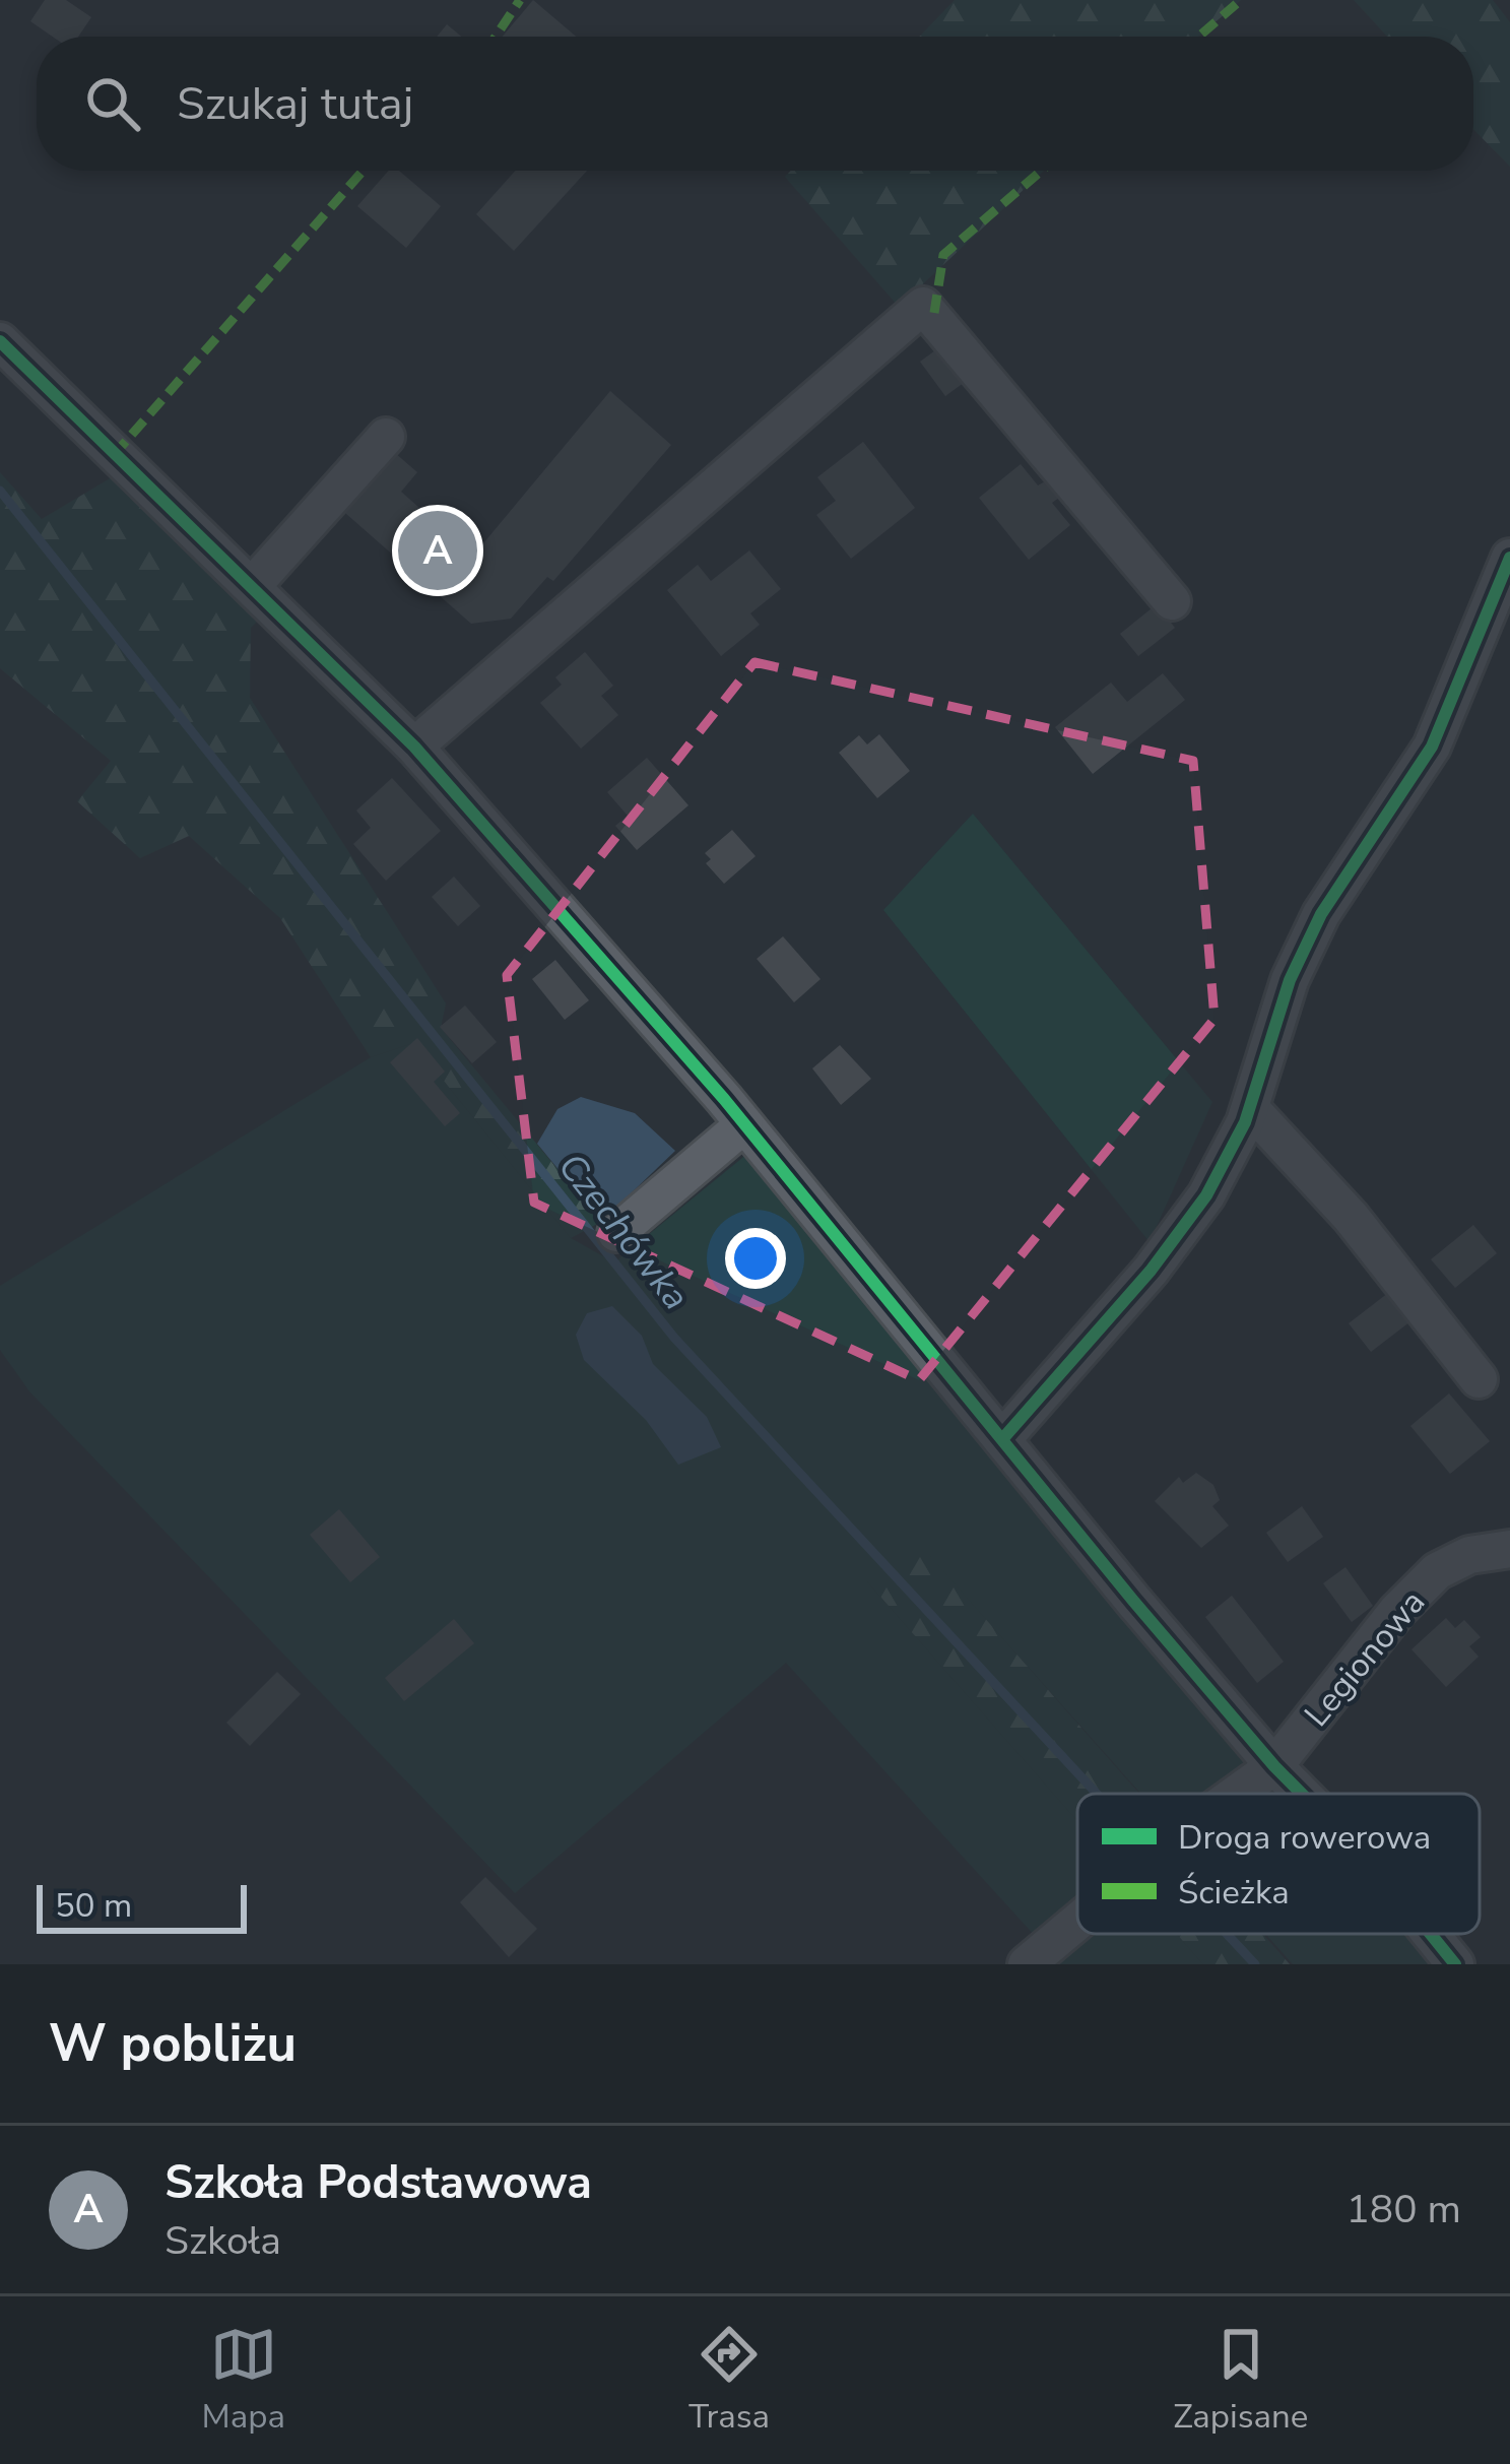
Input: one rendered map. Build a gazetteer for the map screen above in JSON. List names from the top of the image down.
{
  "streets": {
    "street": ["Legionowa"]
  },
  "water": ["Czechówka"],
  "legend": ["Droga rowerowa", "Ścieżka"],
  "scale_bar": "50 m",
  "page": {
    "search": "Szukaj tutaj",
    "pins": "A",
    "scale": "50 m",
    "heading": "W pobliżu",
    "list": [
      {
        "mark": "A",
        "name": "Szkoła Podstawowa",
        "note": "Szkoła",
        "value": "180 m"
      }
    ],
    "nav": ["Mapa", "Trasa", "Zapisane"]
  }
}
